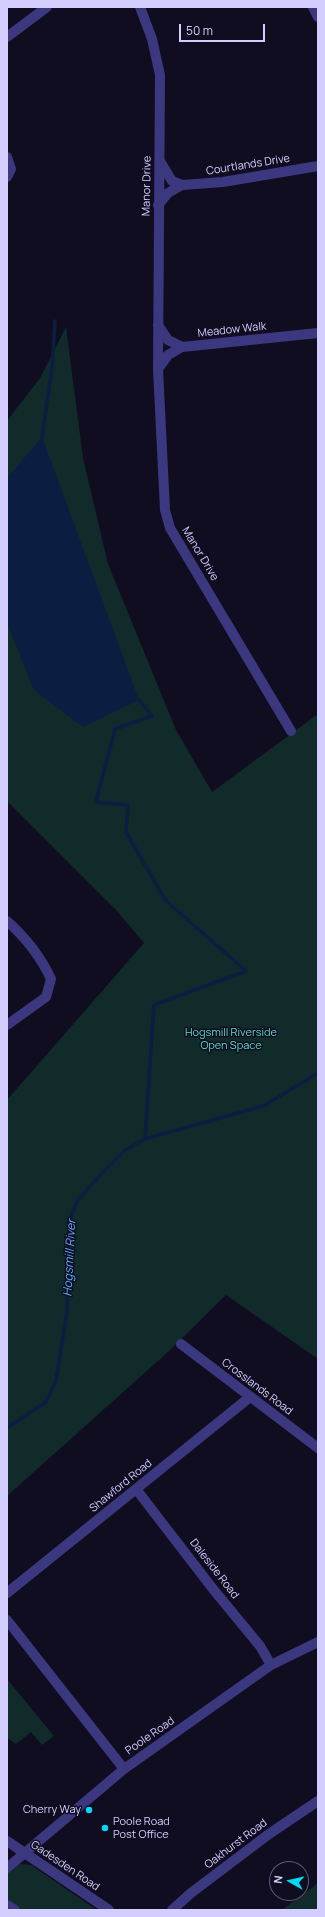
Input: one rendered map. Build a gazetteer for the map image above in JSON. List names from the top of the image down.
{
  "streets": {
    "street": [
      "Courtlands Drive",
      "Manor Drive",
      "Meadow Walk",
      "Crosslands Road",
      "Shawford Road",
      "Daleside Road",
      "Poole Road",
      "Oakhurst Road",
      "Gadesden Road"
    ]
  },
  "crossings": [
    ["Courtlands Drive", "Manor Drive"],
    ["Crosslands Road", "Shawford Road"],
    ["Shawford Road", "Daleside Road"],
    ["Daleside Road", "Poole Road"],
    ["Poole Road", "Gadesden Road"]
  ],
  "water": ["Hogsmill River"],
  "parks": ["Hogsmill Riverside Open Space"],
  "places": ["Cherry Way", "Poole Road Post Office"],
  "scale_bar": "50 m",
  "north": "left"
}
